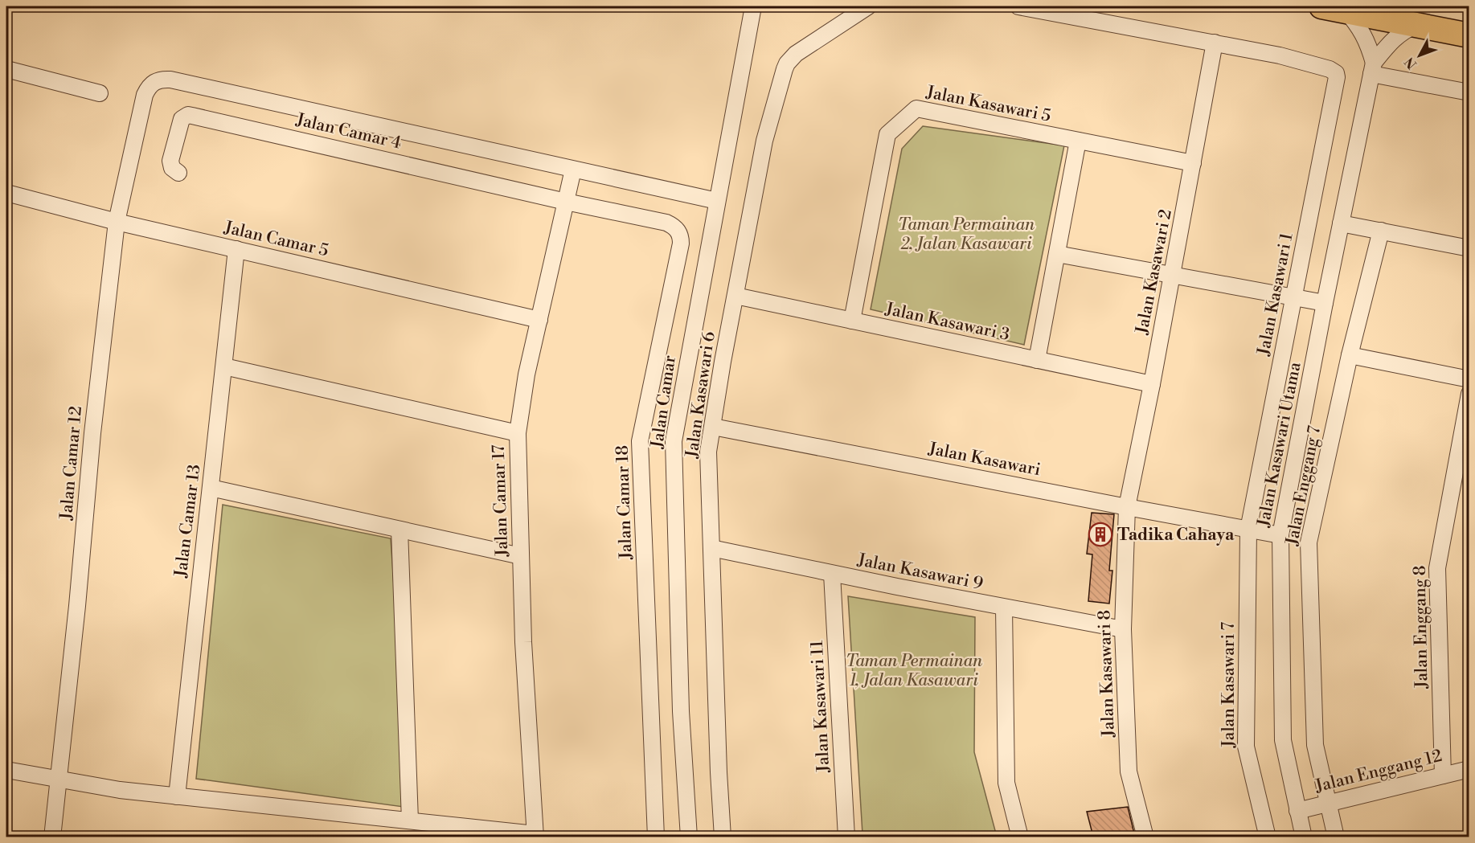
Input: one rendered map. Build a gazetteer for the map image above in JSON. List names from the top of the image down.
{
  "streets": {
    "street": [
      "Jalan Kasawari 5",
      "Jalan Camar 4",
      "Jalan Camar 5",
      "Jalan Kasawari 2",
      "Jalan Kasawari 1",
      "Jalan Kasawari 3",
      "Jalan Kasawari 6",
      "Jalan Camar",
      "Jalan Kasawari Utama",
      "Jalan Kasawari",
      "Jalan Camar 12",
      "Jalan Enggang 7",
      "Jalan Camar 17",
      "Jalan Camar 18",
      "Jalan Camar 13",
      "Jalan Kasawari 9",
      "Jalan Enggang 8",
      "Jalan Kasawari 8",
      "Jalan Kasawari 7",
      "Jalan Kasawari 11",
      "Jalan Enggang 12"
    ]
  },
  "crossings": [
    ["Jalan Kasawari 5", "Jalan Kasawari 2"],
    ["Jalan Kasawari 5", "Jalan Kasawari 3"],
    ["Jalan Camar 4", "Jalan Camar 17"],
    ["Jalan Camar 4", "Jalan Camar 18"],
    ["Jalan Camar 5", "Jalan Camar 12"],
    ["Jalan Camar 5", "Jalan Camar 17"],
    ["Jalan Camar 5", "Jalan Camar 13"],
    ["Jalan Kasawari 2", "Jalan Kasawari 1"],
    ["Jalan Kasawari 2", "Jalan Kasawari 3"],
    ["Jalan Kasawari 2", "Jalan Kasawari"],
    ["Jalan Kasawari 2", "Jalan Kasawari 8"],
    ["Jalan Kasawari 1", "Jalan Kasawari"],
    ["Jalan Kasawari 1", "Jalan Kasawari 7"],
    ["Jalan Kasawari 3", "Jalan Kasawari 6"],
    ["Jalan Kasawari 6", "Jalan Kasawari"],
    ["Jalan Kasawari 6", "Jalan Kasawari 9"],
    ["Jalan Kasawari Utama", "Jalan Kasawari"],
    ["Jalan Kasawari Utama", "Jalan Enggang 12"],
    ["Jalan Kasawari", "Jalan Kasawari 8"],
    ["Jalan Kasawari", "Jalan Kasawari 7"],
    ["Jalan Camar 12", "Jalan Camar 17"],
    ["Jalan Enggang 7", "Jalan Enggang 12"],
    ["Jalan Camar 17", "Jalan Camar 18"],
    ["Jalan Kasawari 9", "Jalan Kasawari 8"],
    ["Jalan Kasawari 9", "Jalan Kasawari 11"],
    ["Jalan Enggang 8", "Jalan Enggang 12"]
  ],
  "parks": ["Taman Permainan 2, Jalan Kasawari", "Taman Permainan 1, Jalan Kasawari"],
  "places": {
    "building": ["Tadika Cahaya"]
  },
  "north": "bottom left"
}
